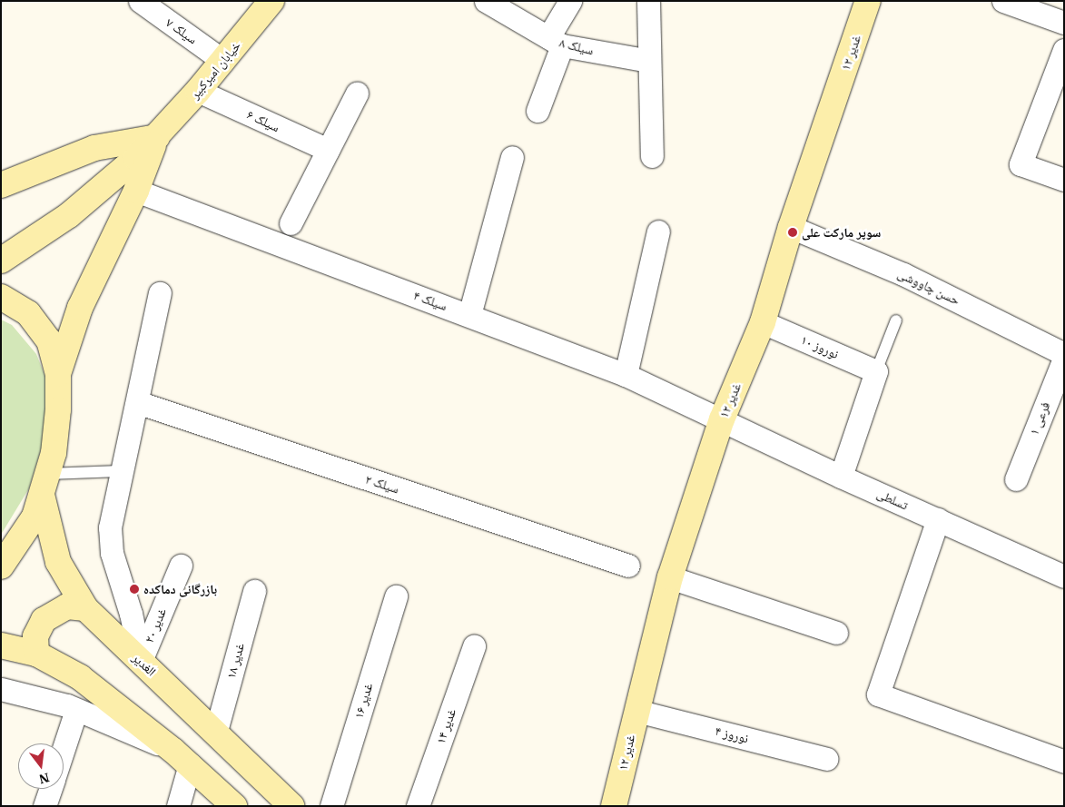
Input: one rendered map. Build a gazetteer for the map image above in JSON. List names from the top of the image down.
{
  "streets": {
    "main road": ["غدیر ۱۲", "خیابان امیرکبیر", "الغدیر"],
    "street": [
      "سیلک ۷",
      "سیلک ۸",
      "سیلک ۶",
      "حسن چاووشی",
      "سیلک ۴",
      "نوروز ۱۰",
      "فرعی ۱",
      "سیلک ۲",
      "تسلطی",
      "غدیر ۲۰",
      "غدیر ۱۸",
      "غدیر ۱۶",
      "غدیر ۱۴",
      "نوروز ۴"
    ]
  },
  "crossings": [
    ["سیلک ۷", "خیابان امیرکبیر"],
    ["غدیر ۱۲", "حسن چاووشی"],
    ["غدیر ۱۲", "سیلک ۴"],
    ["غدیر ۱۲", "نوروز ۱۰"],
    ["غدیر ۱۲", "تسلطی"],
    ["غدیر ۱۲", "نوروز ۴"],
    ["خیابان امیرکبیر", "سیلک ۶"],
    ["سیلک ۴", "تسلطی"],
    ["غدیر ۲۰", "الغدیر"],
    ["غدیر ۱۸", "الغدیر"]
  ],
  "places": ["سوپر مارکت علی", "بازرگانی دماکده"],
  "north": "bottom"
}
